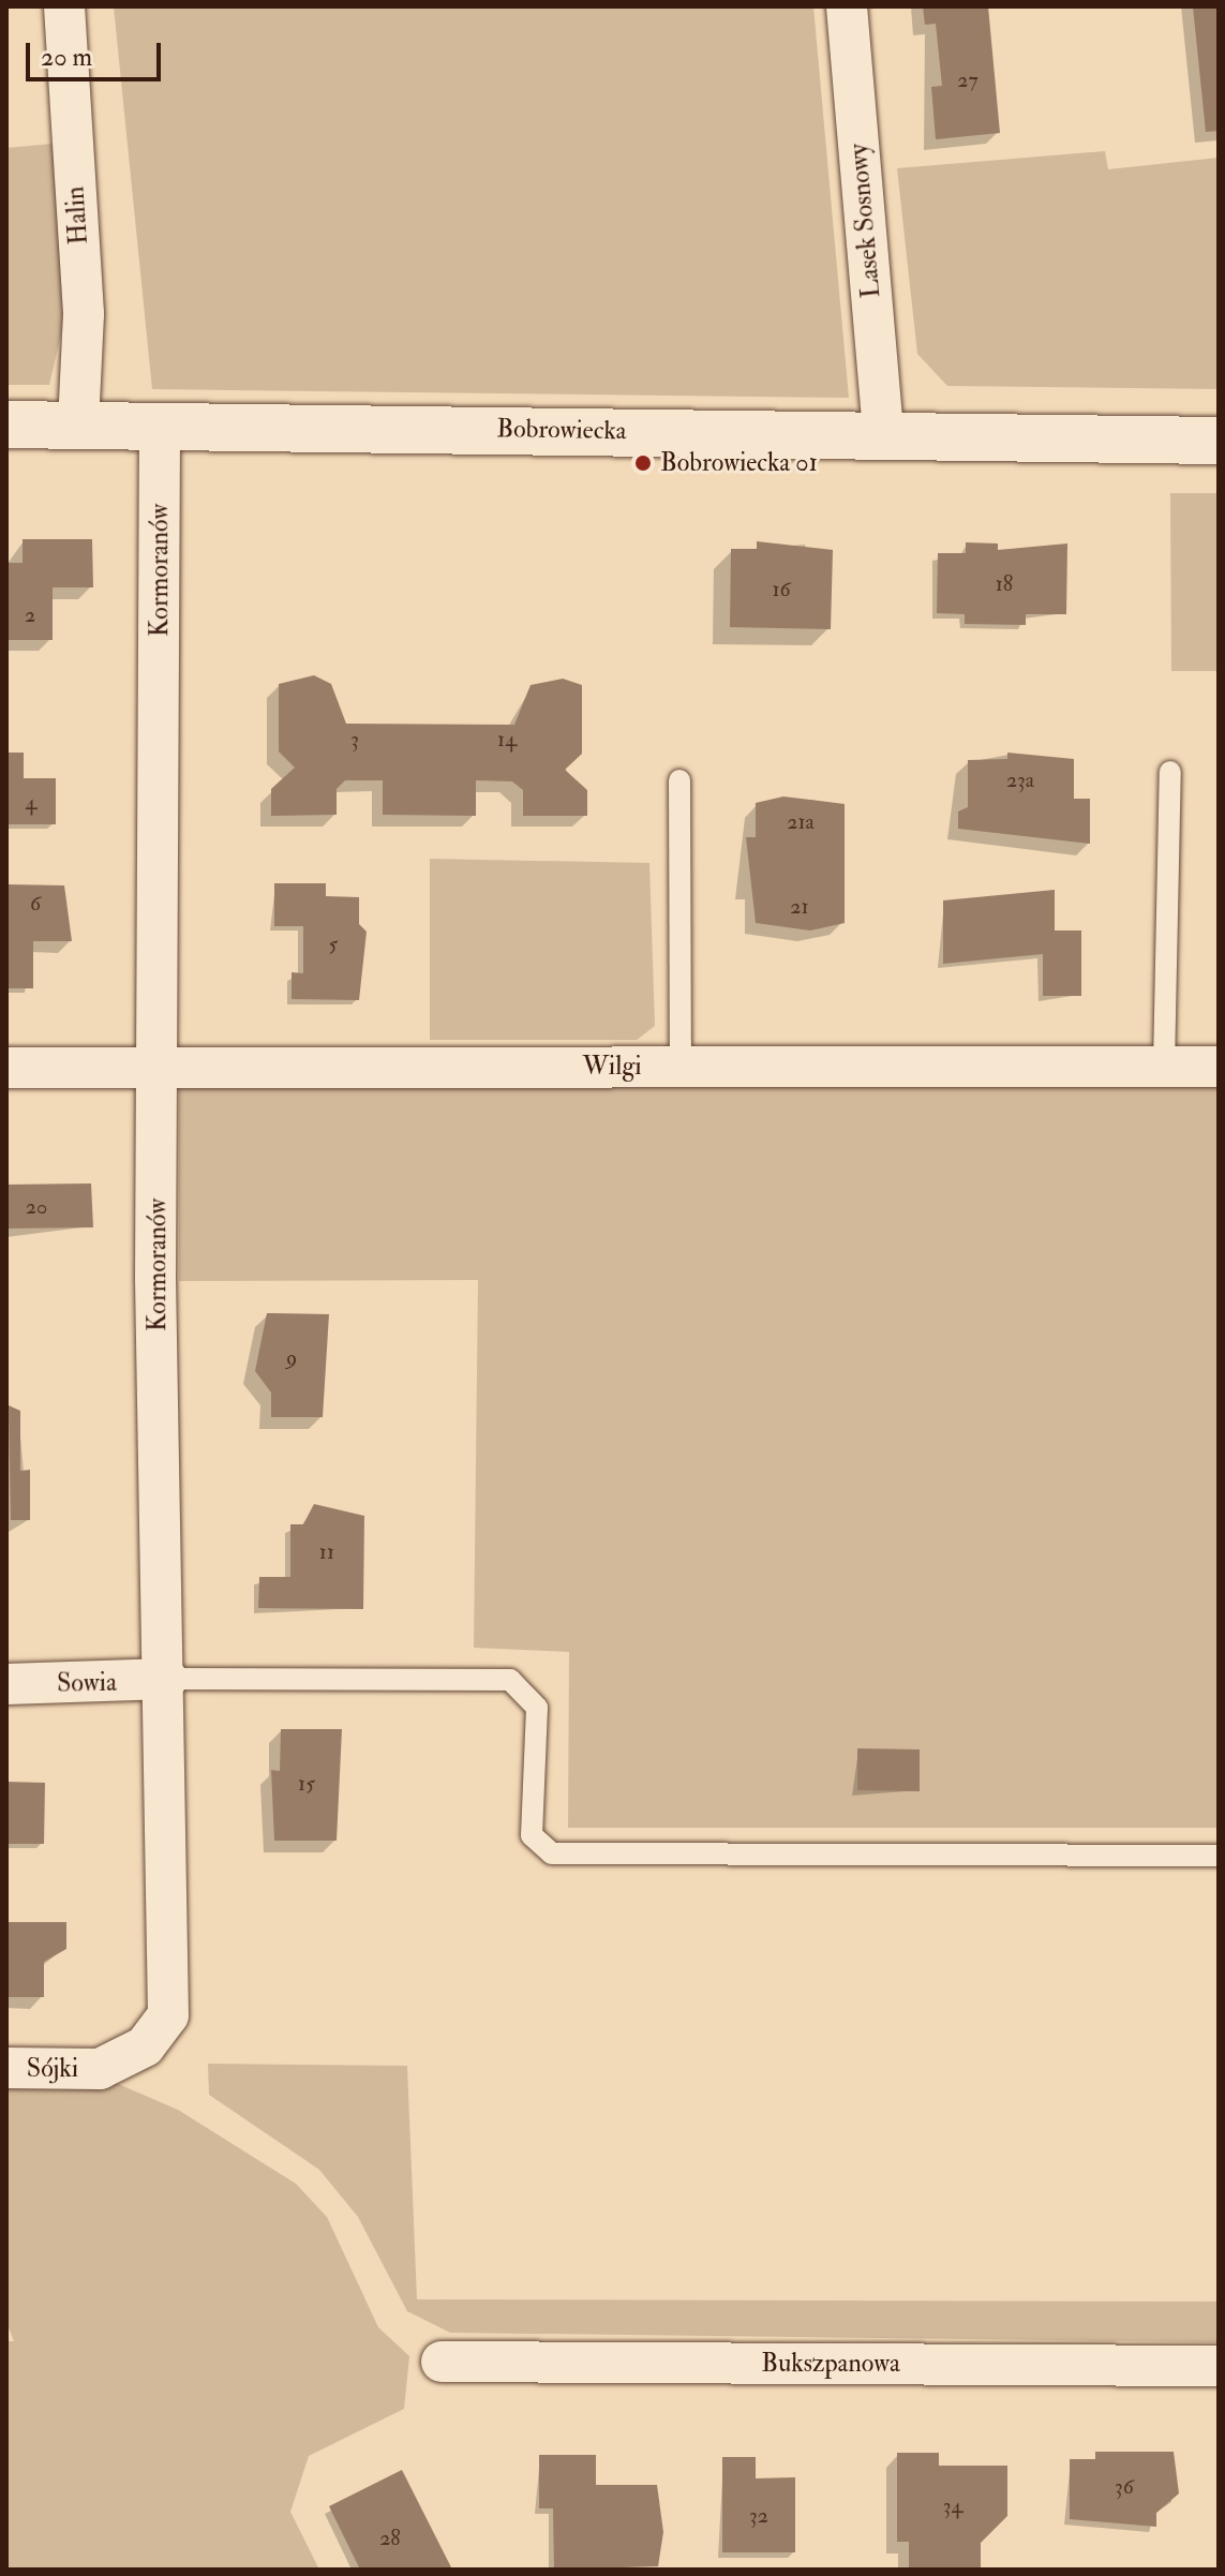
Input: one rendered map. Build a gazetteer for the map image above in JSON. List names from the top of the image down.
{
  "streets": {
    "street": [
      "Halin",
      "Lasek Sosnowy",
      "Bobrowiecka",
      "Kormoranów",
      "Wilgi",
      "Sowia",
      "Sójki",
      "Bukszpanowa"
    ]
  },
  "crossings": [
    ["Halin", "Bobrowiecka"],
    ["Lasek Sosnowy", "Bobrowiecka"],
    ["Bobrowiecka", "Kormoranów"],
    ["Kormoranów", "Wilgi"],
    ["Kormoranów", "Sowia"],
    ["Kormoranów", "Sójki"]
  ],
  "places": ["Bobrowiecka 01"],
  "house_numbers": [
    "27",
    "18",
    "16",
    "2",
    "3",
    "14",
    "23a",
    "4",
    "21a",
    "6",
    "21",
    "5",
    "20",
    "9",
    "11",
    "15",
    "36",
    "34",
    "32",
    "28"
  ],
  "scale_bar": "20 m"
}
